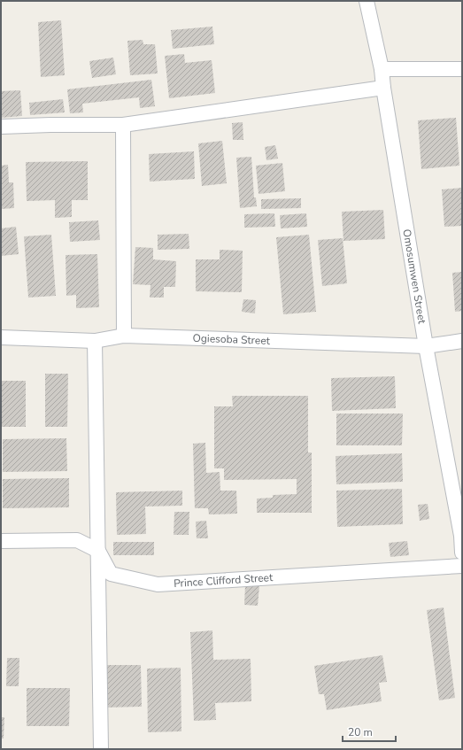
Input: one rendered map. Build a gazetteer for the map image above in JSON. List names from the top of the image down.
{
  "streets": {
    "street": ["Omosumwen Street", "Ogiesoba Street", "Prince Clifford Street"]
  },
  "crossings": [
    ["Omosumwen Street", "Ogiesoba Street"]
  ],
  "scale_bar": "20 m"
}
